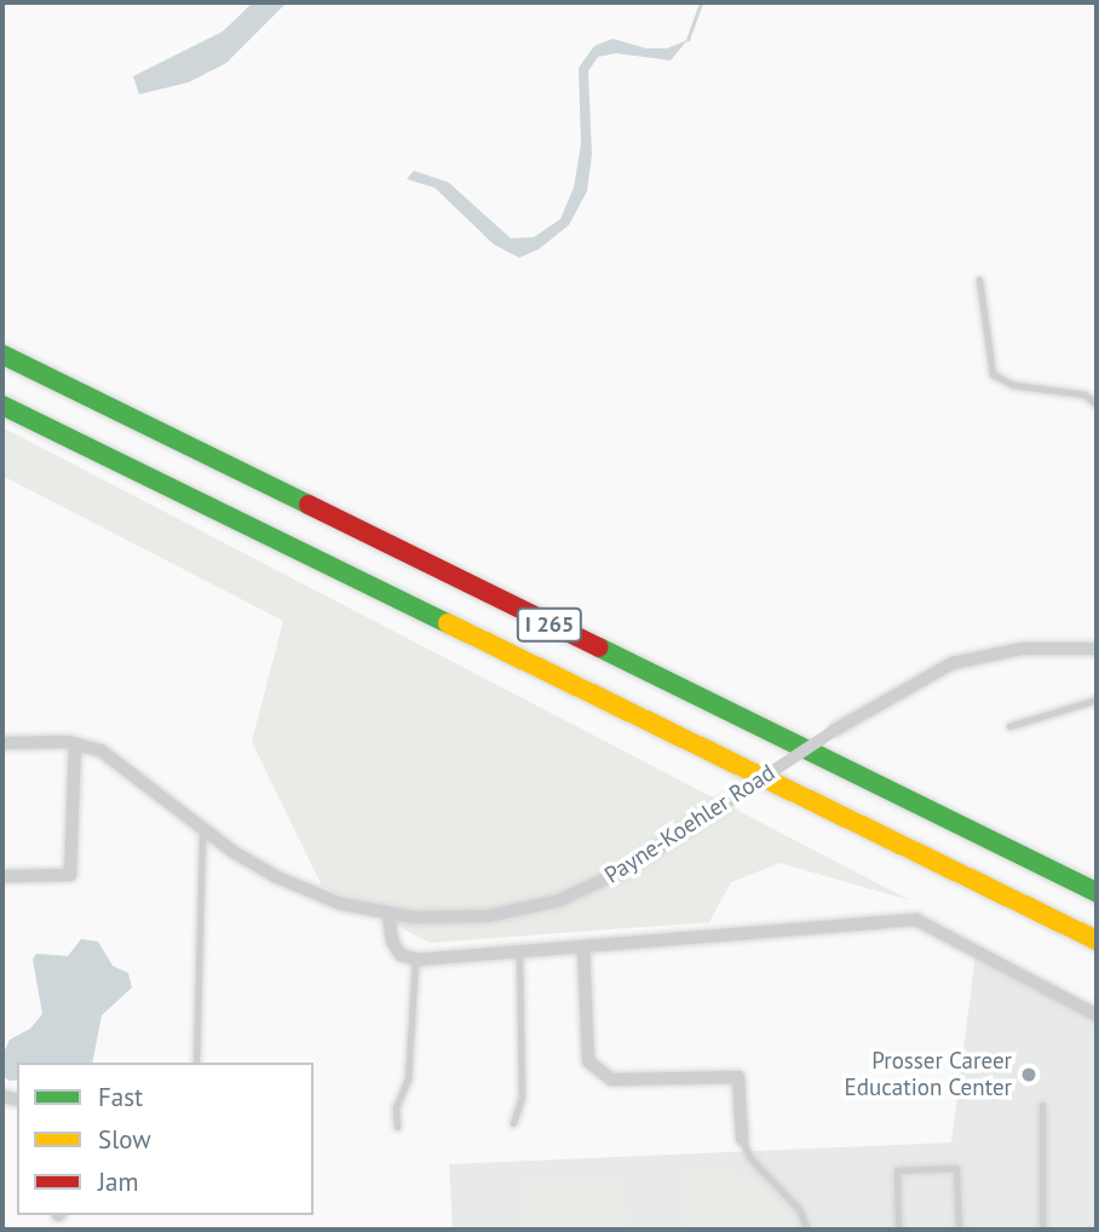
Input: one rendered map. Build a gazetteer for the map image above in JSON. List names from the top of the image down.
{
  "streets": {
    "highway": ["I 265"],
    "street": ["Payne-Koehler Road"]
  },
  "places": ["Prosser Career Education Center"],
  "legend": ["Fast", "Slow", "Jam"]
}
